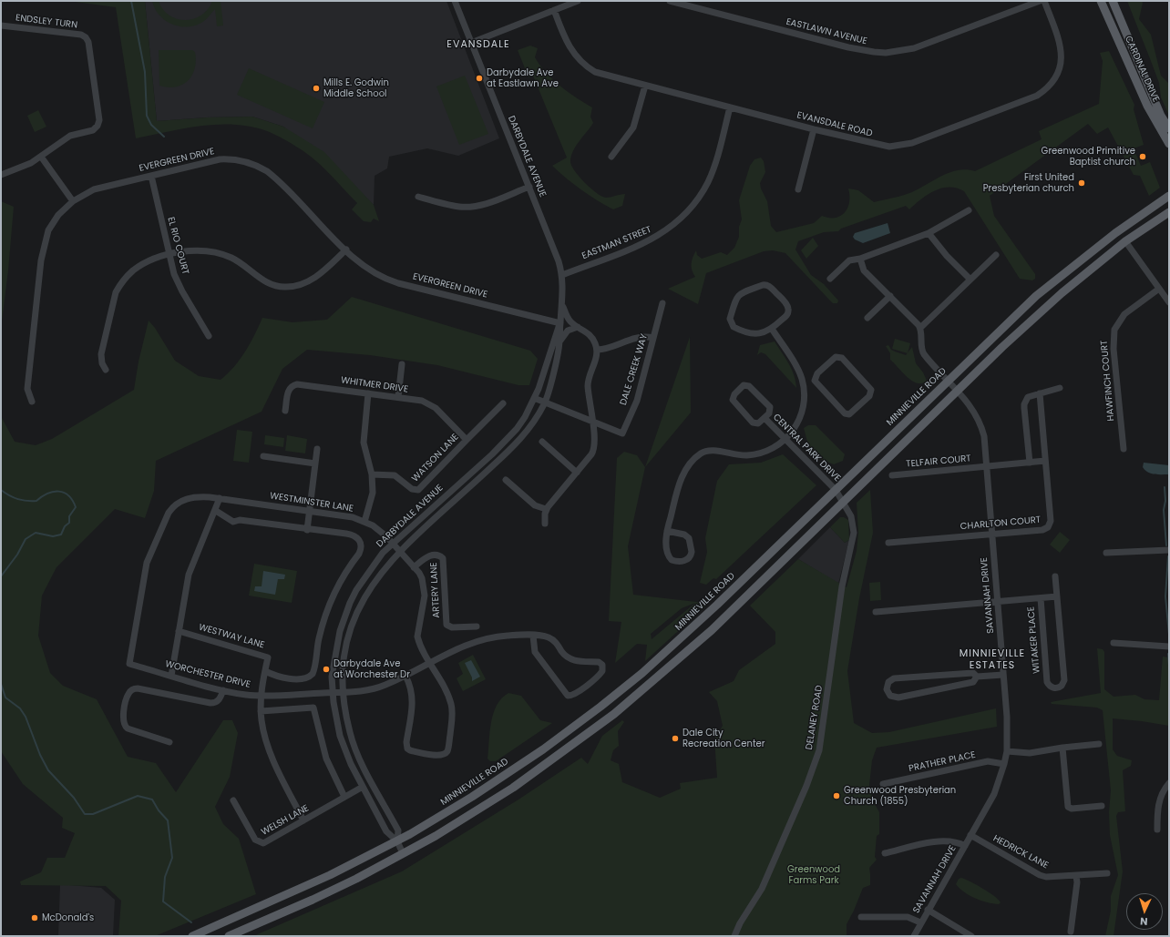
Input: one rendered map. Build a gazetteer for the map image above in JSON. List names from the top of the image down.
{
  "streets": {
    "main road": ["CARDINAL DRIVE", "MINNIEVILLE ROAD"],
    "street": [
      "ENDSLEY TURN",
      "EASTLAWN AVENUE",
      "EVANSDALE ROAD",
      "DARBYDALE AVENUE",
      "EVERGREEN DRIVE",
      "EASTMAN STREET",
      "EL RIO COURT",
      "DALE CREEK WAY",
      "HAWFINCH COURT",
      "WHITMER DRIVE",
      "CENTRAL PARK DRIVE",
      "WATSON LANE",
      "TELFAIR COURT",
      "WESTMINSTER LANE",
      "CHARLTON COURT",
      "ARTERY LANE",
      "SAVANNAH DRIVE",
      "WESTWAY LANE",
      "WITAKER PLACE",
      "WORCHESTER DRIVE",
      "DELANEY ROAD",
      "PRATHER PLACE",
      "WELSH LANE",
      "HEDRICK LANE"
    ]
  },
  "crossings": [
    ["EVANSDALE ROAD", "EASTMAN STREET"],
    ["DARBYDALE AVENUE", "EVERGREEN DRIVE"],
    ["DARBYDALE AVENUE", "EASTMAN STREET"],
    ["DARBYDALE AVENUE", "DALE CREEK WAY"],
    ["DARBYDALE AVENUE", "MINNIEVILLE ROAD"],
    ["DARBYDALE AVENUE", "WESTMINSTER LANE"],
    ["DARBYDALE AVENUE", "WORCHESTER DRIVE"],
    ["DARBYDALE AVENUE", "WELSH LANE"],
    ["EVERGREEN DRIVE", "EL RIO COURT"],
    ["WHITMER DRIVE", "WATSON LANE"],
    ["MINNIEVILLE ROAD", "CENTRAL PARK DRIVE"],
    ["MINNIEVILLE ROAD", "SAVANNAH DRIVE"],
    ["MINNIEVILLE ROAD", "DELANEY ROAD"],
    ["CENTRAL PARK DRIVE", "DELANEY ROAD"],
    ["TELFAIR COURT", "SAVANNAH DRIVE"],
    ["WESTMINSTER LANE", "ARTERY LANE"],
    ["WESTMINSTER LANE", "WORCHESTER DRIVE"],
    ["CHARLTON COURT", "SAVANNAH DRIVE"],
    ["SAVANNAH DRIVE", "WITAKER PLACE"],
    ["SAVANNAH DRIVE", "PRATHER PLACE"],
    ["SAVANNAH DRIVE", "HEDRICK LANE"],
    ["WESTWAY LANE", "WORCHESTER DRIVE"],
    ["WESTWAY LANE", "WELSH LANE"]
  ],
  "districts": ["EVANSDALE", "MINNIEVILLE ESTATES"],
  "parks": ["Greenwood Farms Park"],
  "places": [
    "Darbydale Ave at Eastlawn Ave",
    "Mills E. Godwin Middle School",
    "Greenwood Primitive Baptist church",
    "First United Presbyterian church",
    "Darbydale Ave at Worchester Dr",
    "Dale City Recreation Center",
    "Greenwood Presbyterian Church (1855)",
    "McDonald's"
  ],
  "north": "bottom"
}
